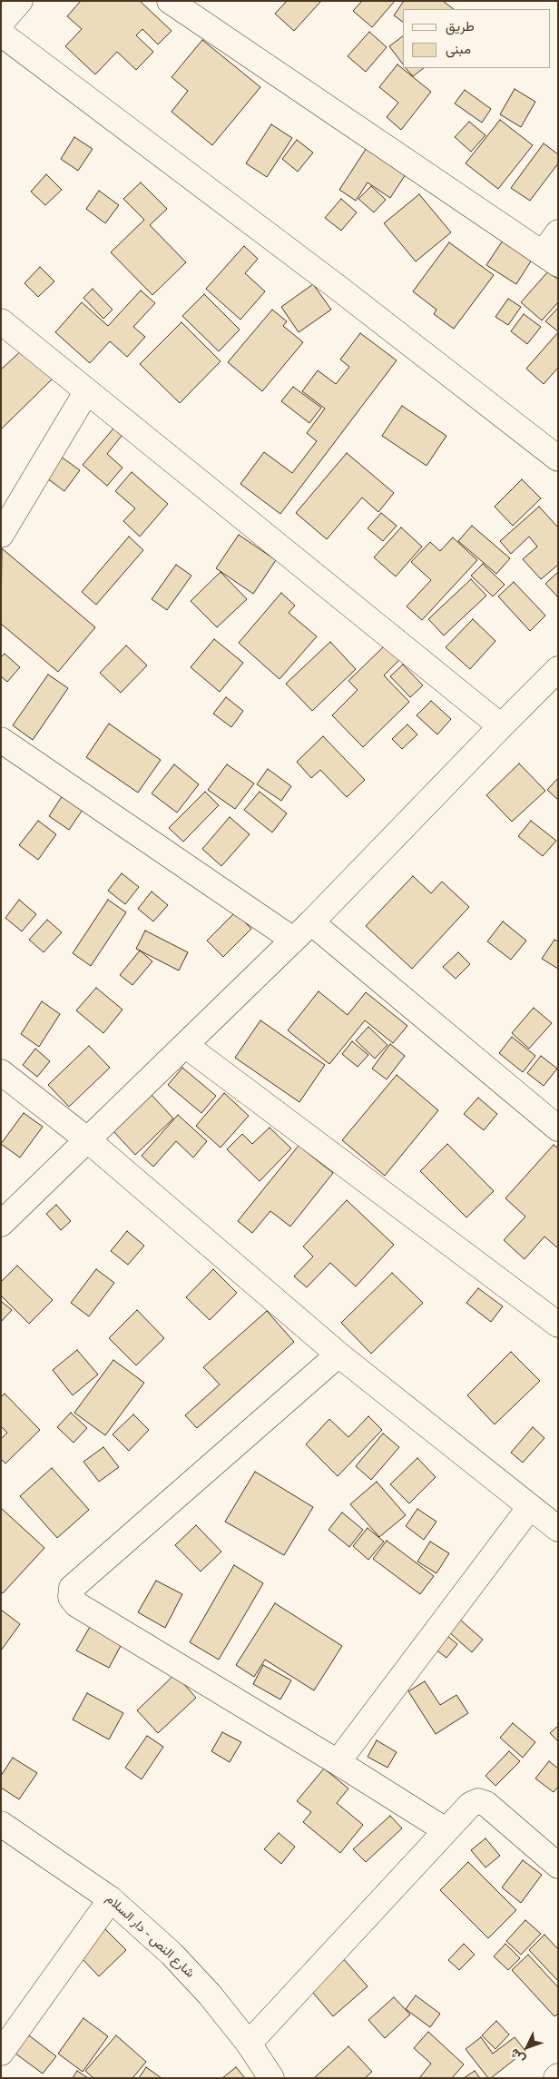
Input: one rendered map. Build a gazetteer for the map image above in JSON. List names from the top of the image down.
{
  "streets": {
    "street": ["شارع النص - دار السلام"]
  },
  "legend": ["طريق", "مبنى"],
  "north": "bottom left"
}
